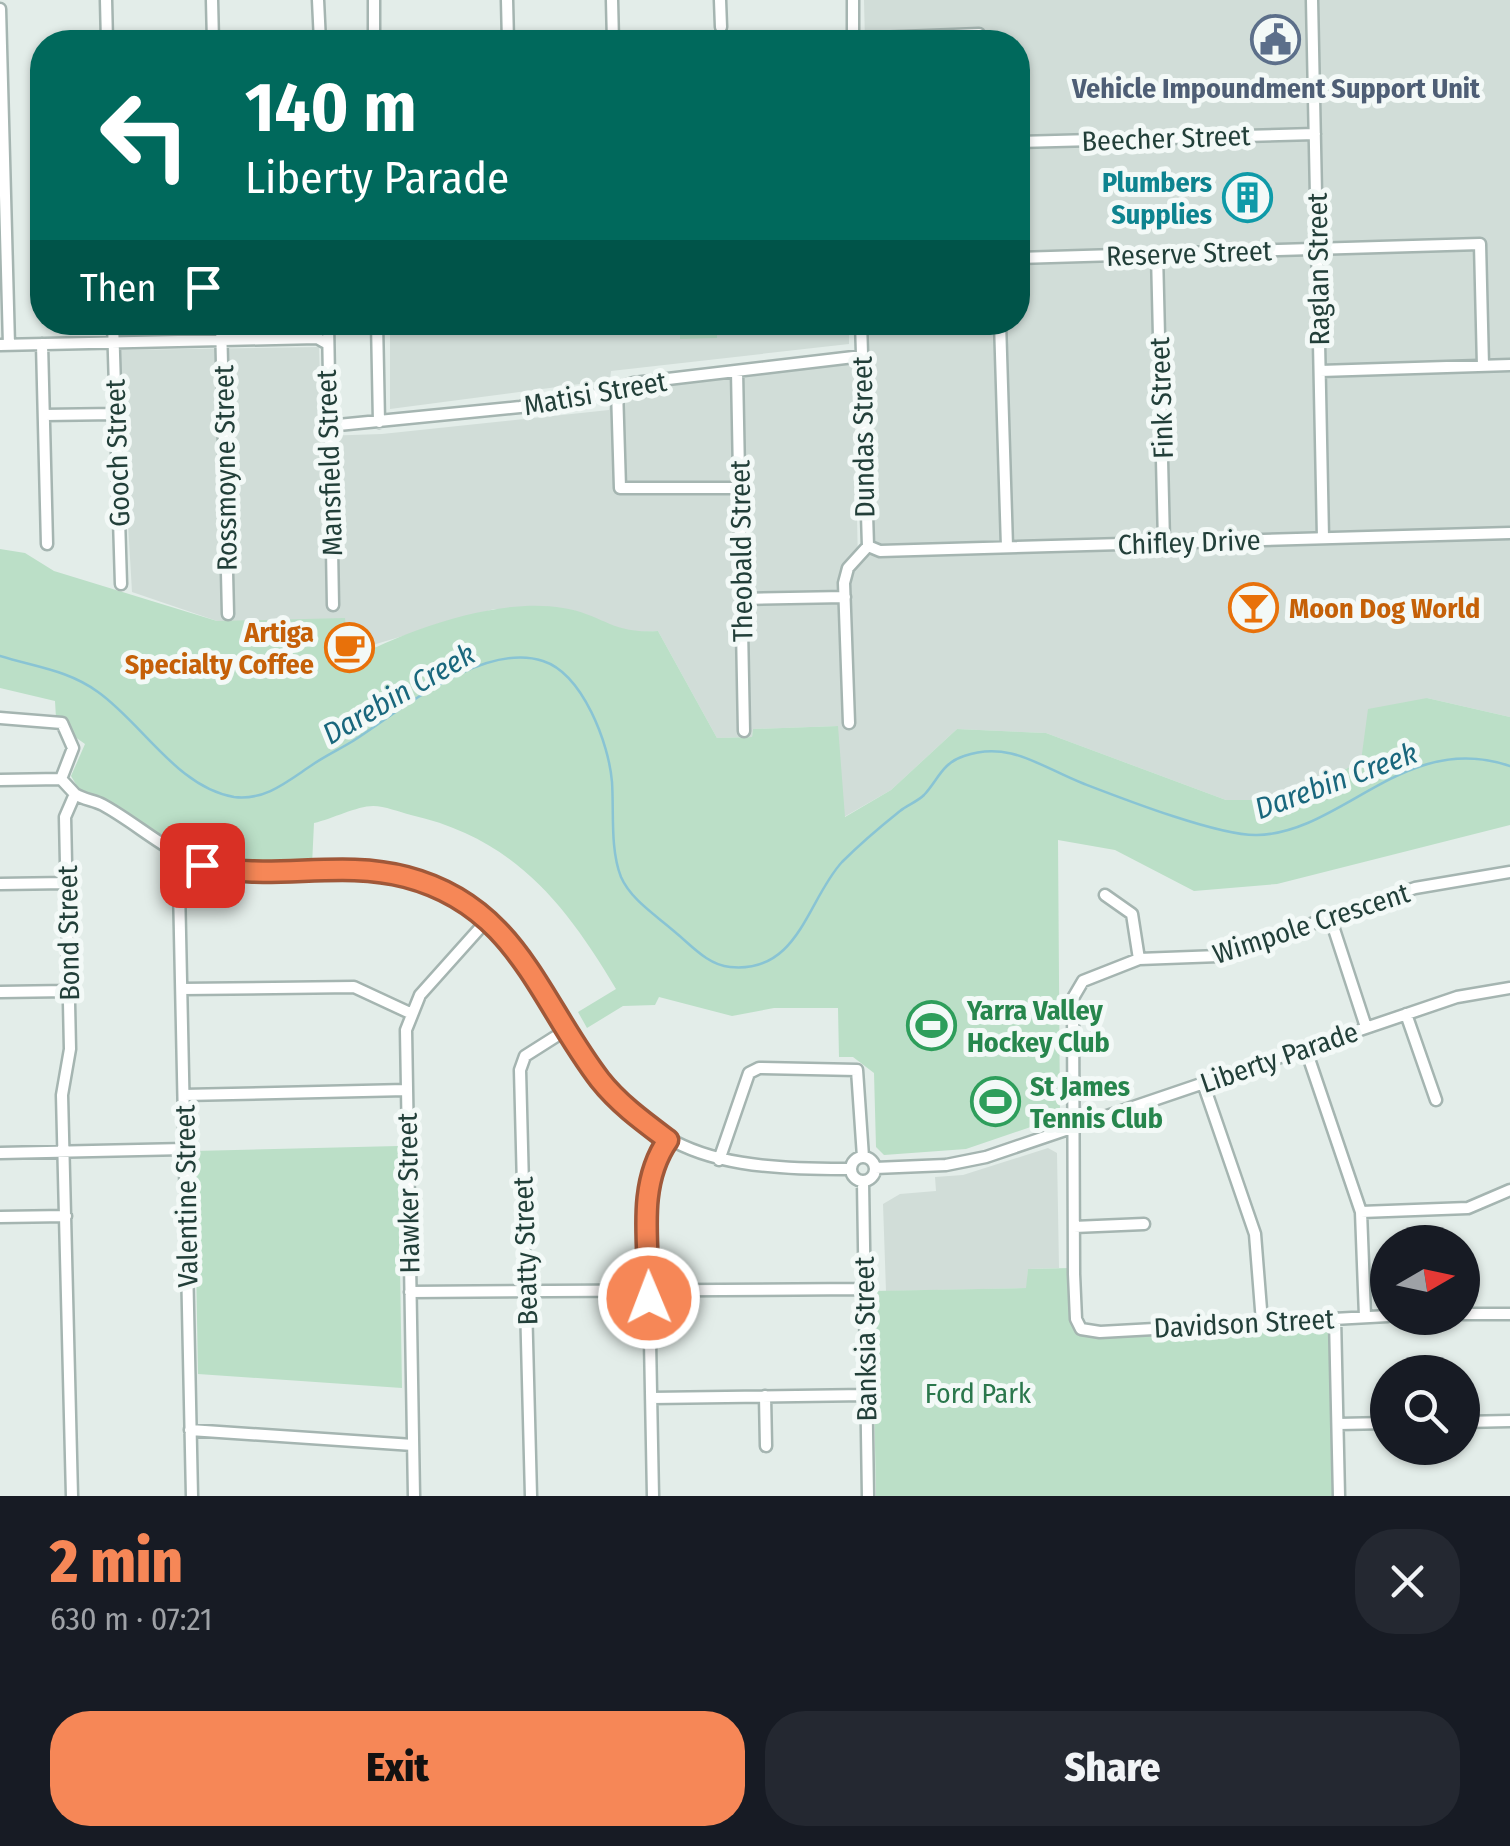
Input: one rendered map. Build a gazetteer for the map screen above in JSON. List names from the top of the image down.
{
  "streets": {
    "street": [
      "Beecher Street",
      "Reserve Street",
      "Raglan Street",
      "Matisi Street",
      "Fink Street",
      "Dundas Street",
      "Gooch Street",
      "Mansfield Street",
      "Rossmoyne Street",
      "Chifley Drive",
      "Theobald Street",
      "Wimpole Crescent",
      "Bond Street",
      "Liberty Parade",
      "Hawker Street",
      "Valentine Street",
      "Beatty Street",
      "Davidson Street",
      "Banksia Street"
    ]
  },
  "crossings": [
    ["Beecher Street", "Raglan Street"],
    ["Reserve Street", "Raglan Street"],
    ["Reserve Street", "Fink Street"],
    ["Raglan Street", "Chifley Drive"],
    ["Matisi Street", "Dundas Street"],
    ["Matisi Street", "Mansfield Street"],
    ["Matisi Street", "Theobald Street"],
    ["Fink Street", "Chifley Drive"],
    ["Dundas Street", "Chifley Drive"],
    ["Wimpole Crescent", "Liberty Parade"],
    ["Wimpole Crescent", "Davidson Street"],
    ["Liberty Parade", "Banksia Street"]
  ],
  "water": ["Darebin Creek"],
  "parks": ["Ford Park"],
  "places": {
    "public building": ["Vehicle Impoundment Support Unit"],
    "building": ["Plumbers Supplies"],
    "bar": ["Moon Dog World"],
    "cafe": ["Artiga Specialty Coffee"],
    "sports": ["Yarra Valley Hockey Club", "St James Tennis Club"]
  },
  "north": "right",
  "page": {
    "turn": ["140 m", "Liberty Parade"],
    "then": "Then",
    "heading": ["2 min", "630 m · 07:21"],
    "buttons": ["Exit", "Share"]
  }
}
